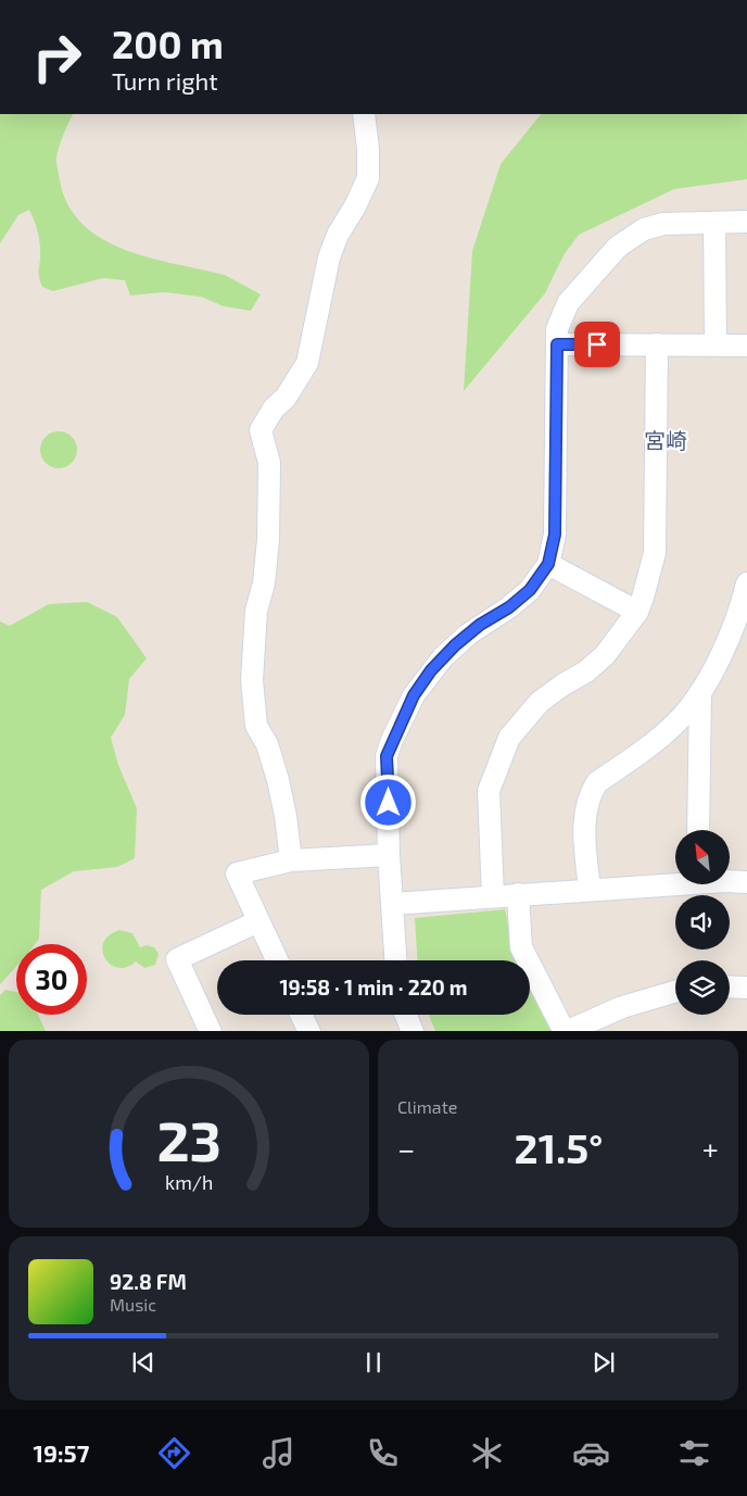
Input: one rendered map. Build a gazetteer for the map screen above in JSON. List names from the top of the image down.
{
  "districts": ["宮崎"],
  "north": "top left",
  "page": {
    "turn": ["200 m", "Turn right"],
    "limit": "30",
    "trip": "19:58 · 1 min · 220 m",
    "tile": "Climate",
    "heat": ["−", "21.5°", "+"],
    "song": ["92.8 FM", "Music"],
    "tabs": "19:57",
    "gauge": ["23", "km/h"]
  }
}
